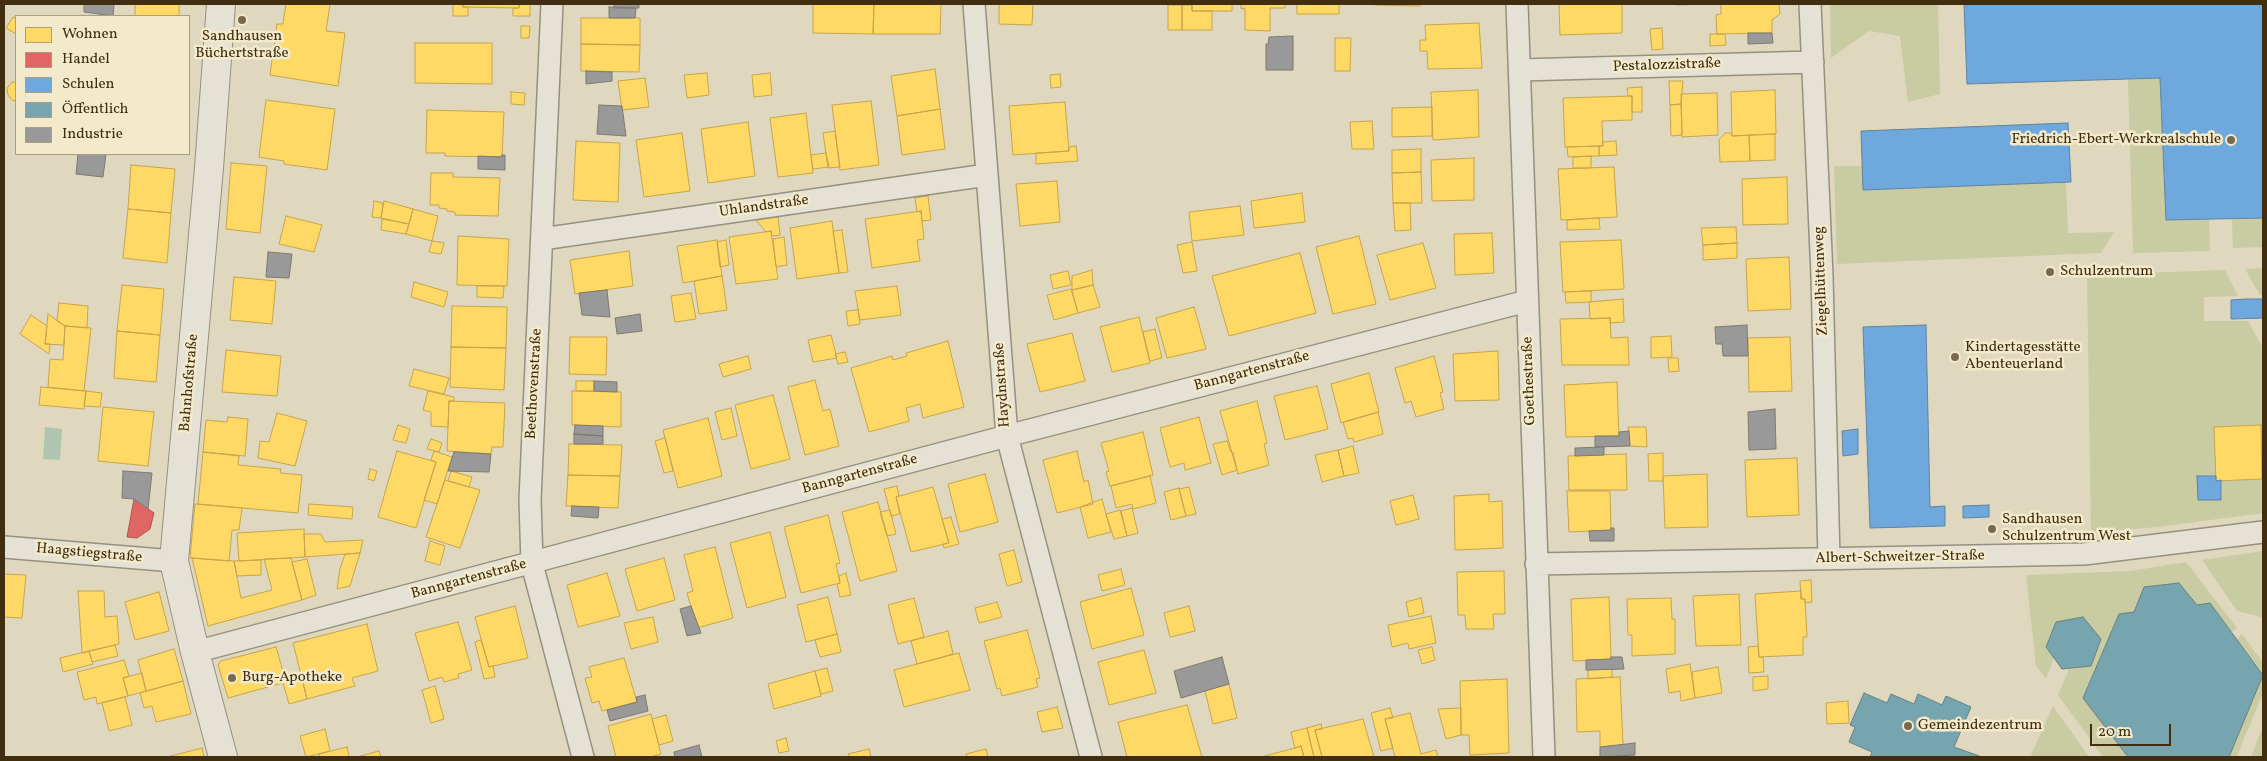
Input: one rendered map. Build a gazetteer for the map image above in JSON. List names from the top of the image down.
{
  "streets": {
    "street": [
      "Pestalozzistraße",
      "Uhlandstraße",
      "Ziegelhüttenweg",
      "Banngartenstraße",
      "Goethestraße",
      "Bahnhofstraße",
      "Beethovenstraße",
      "Haydnstraße",
      "Haagstiegstraße",
      "Albert-Schweitzer-Straße"
    ]
  },
  "crossings": [
    ["Pestalozzistraße", "Ziegelhüttenweg"],
    ["Pestalozzistraße", "Goethestraße"],
    ["Uhlandstraße", "Beethovenstraße"],
    ["Uhlandstraße", "Haydnstraße"],
    ["Ziegelhüttenweg", "Albert-Schweitzer-Straße"],
    ["Banngartenstraße", "Goethestraße"],
    ["Banngartenstraße", "Bahnhofstraße"],
    ["Banngartenstraße", "Beethovenstraße"],
    ["Banngartenstraße", "Haydnstraße"],
    ["Goethestraße", "Albert-Schweitzer-Straße"],
    ["Bahnhofstraße", "Haagstiegstraße"]
  ],
  "places": [
    "Sandhausen Büchertstraße",
    "Friedrich-Ebert-Werkrealschule",
    "Schulzentrum",
    "Kindertagesstätte Abenteuerland",
    "Sandhausen Schulzentrum West",
    "Burg-Apotheke",
    "Gemeindezentrum"
  ],
  "legend": [
    "Wohnen",
    "Handel",
    "Schulen",
    "Öffentlich",
    "Industrie"
  ],
  "scale_bar": "20 m"
}
